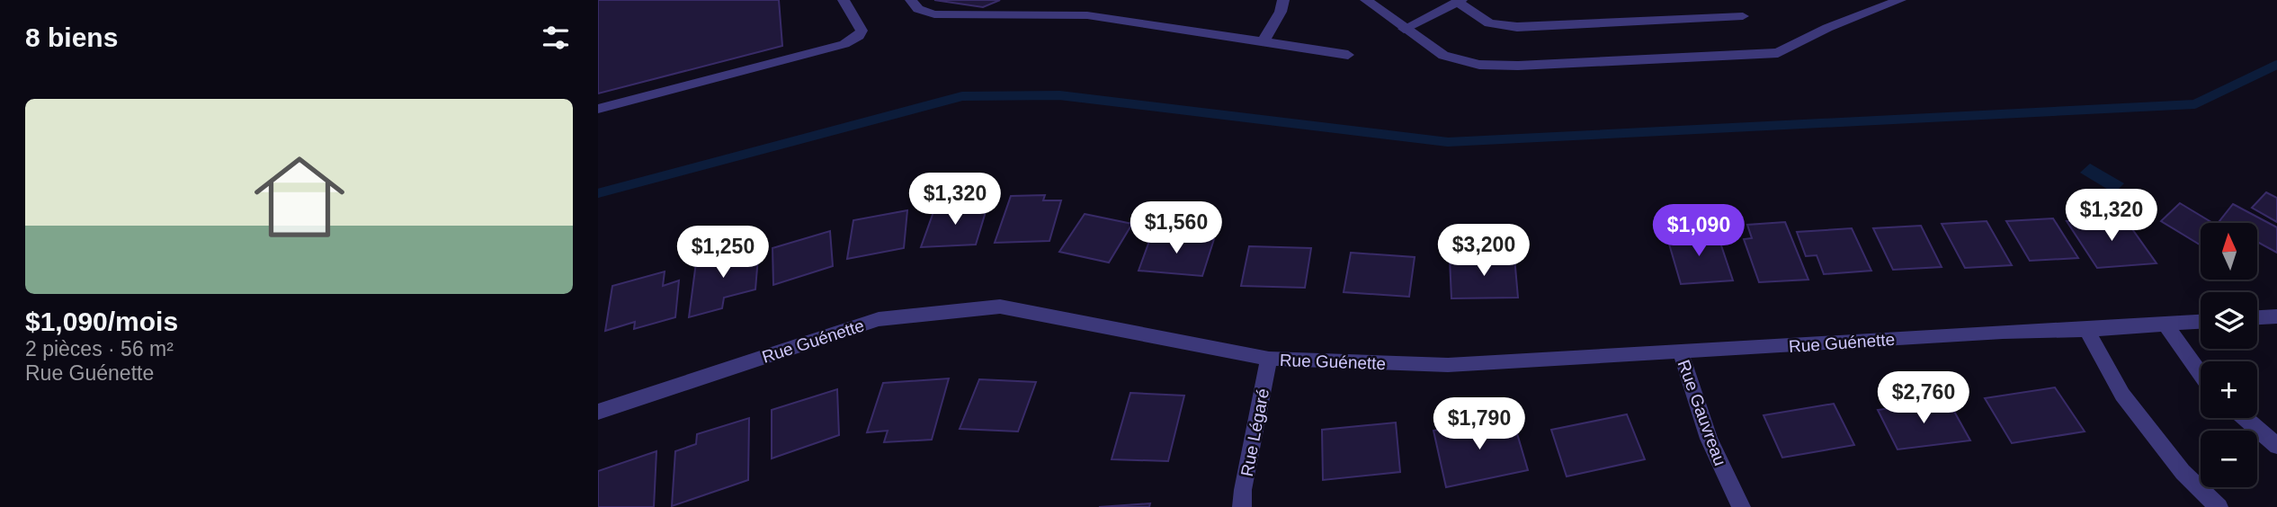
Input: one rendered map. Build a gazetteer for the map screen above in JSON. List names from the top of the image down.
{
  "streets": {
    "street": ["Rue Guénette", "Rue Gauvreau", "Rue Légaré"]
  },
  "crossings": [
    ["Rue Guénette", "Rue Gauvreau"],
    ["Rue Guénette", "Rue Légaré"]
  ],
  "north": "top",
  "page": {
    "heading": "8 biens",
    "list": [
      {
        "name": "$1,090/mois",
        "note": "2 pièces · 56 m² · Rue Guénette"
      }
    ],
    "price": [
      "$1,320",
      "$1,320",
      "$1,560",
      "$1,090",
      "$3,200",
      "$1,250",
      "$2,760",
      "$1,790"
    ],
    "map_buttons": ["+", "−"]
  }
}
